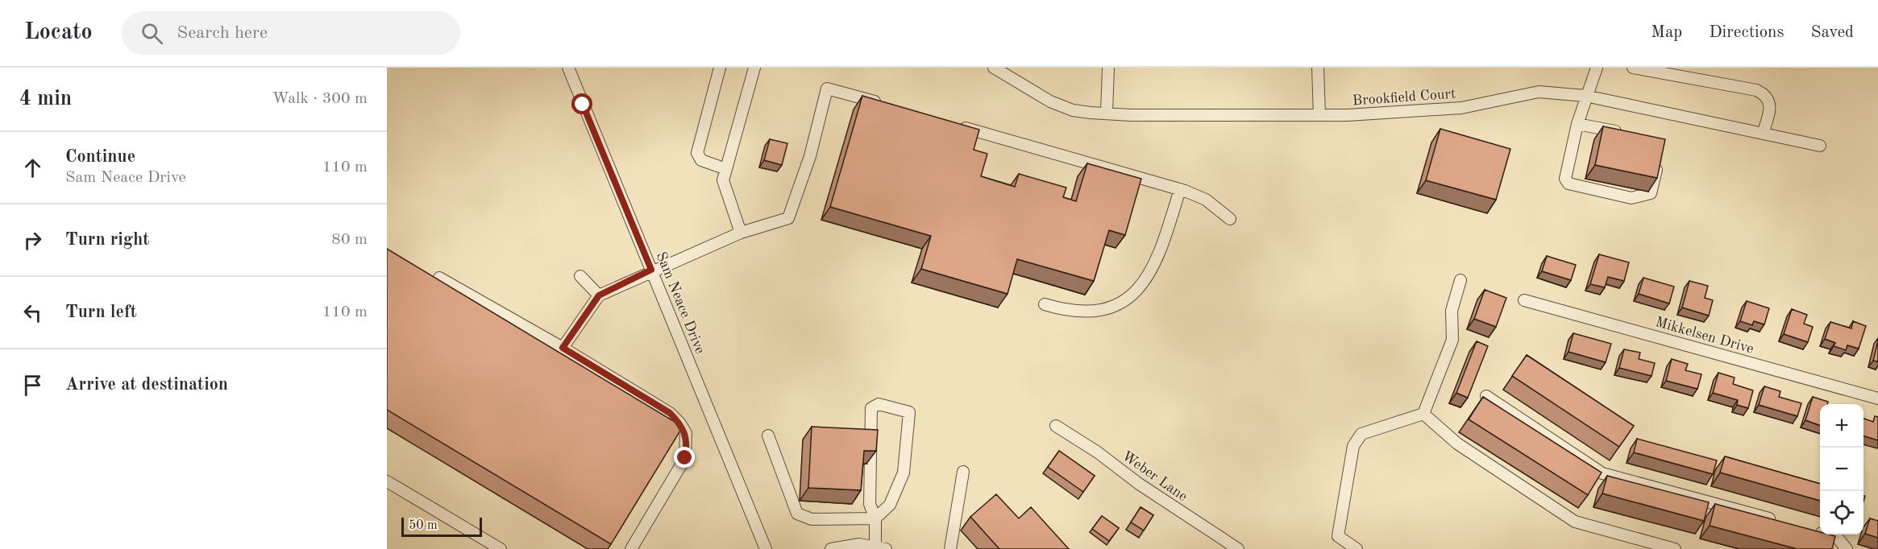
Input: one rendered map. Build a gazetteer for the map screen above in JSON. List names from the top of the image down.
{
  "streets": {
    "street": [
      "Brookfield Court",
      "Sam Neace Drive",
      "Mikkelsen Drive",
      "Weber Lane"
    ]
  },
  "scale_bar": "50 m",
  "page": {
    "header": "Locato",
    "search": "Search here",
    "nav": ["Map", "Directions", "Saved"],
    "heading": ["4 min", "Walk · 300 m"],
    "list": [
      ["Continue", "Sam Neace Drive", "110 m"],
      ["Turn right", "80 m"],
      ["Turn left", "110 m"],
      "Arrive at destination"
    ],
    "map_buttons": ["+", "−"],
    "scale": "50 m"
  }
}
